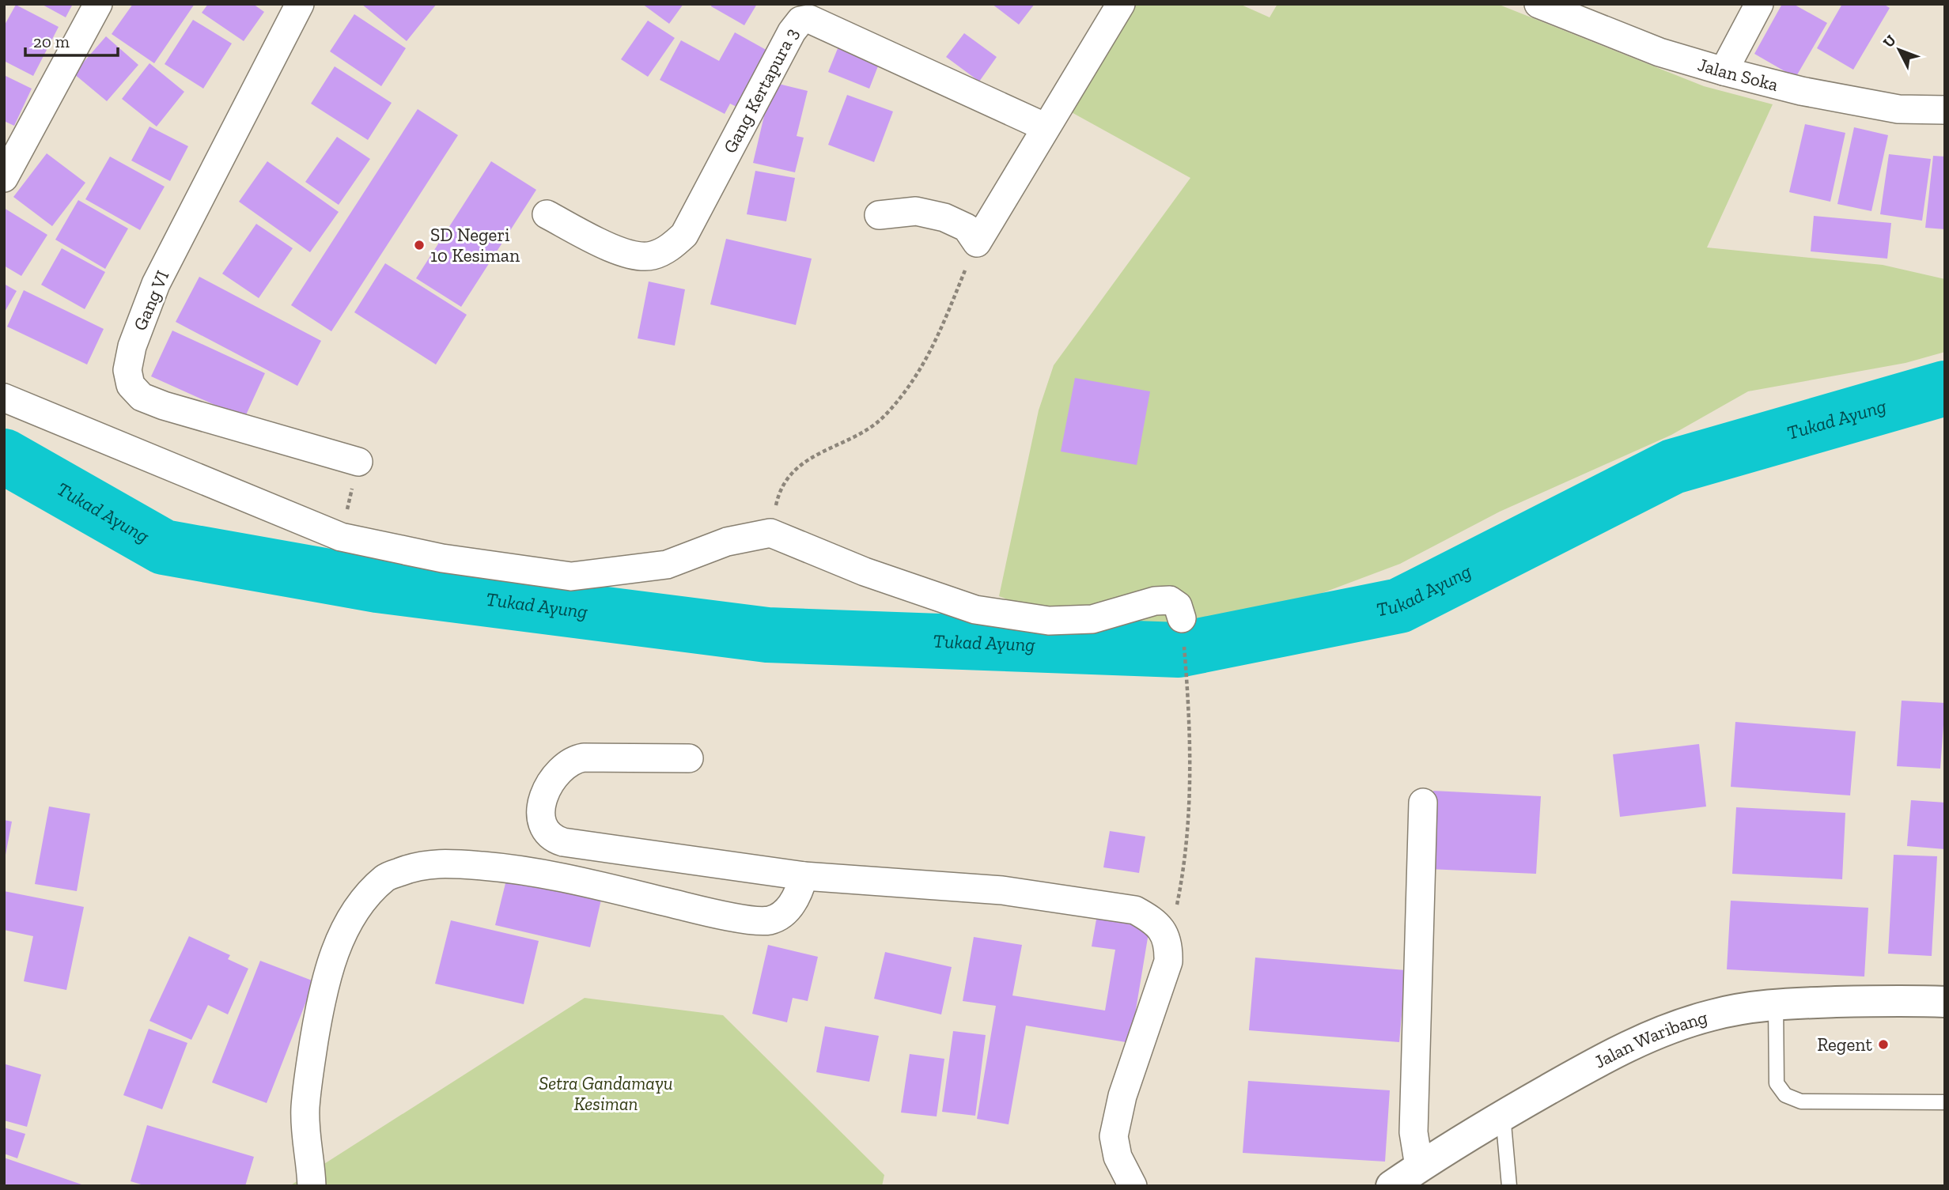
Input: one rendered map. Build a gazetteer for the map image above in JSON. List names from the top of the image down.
{
  "streets": {
    "street": [
      "Jalan Soka",
      "Gang Kertapura 3",
      "Gang VI",
      "Jalan Waribang"
    ]
  },
  "water": ["Tukad Ayung"],
  "parks": ["Setra Gandamayu Kesiman"],
  "places": ["SD Negeri 10 Kesiman", "Regent"],
  "scale_bar": "20 m",
  "north": "top left"
}
